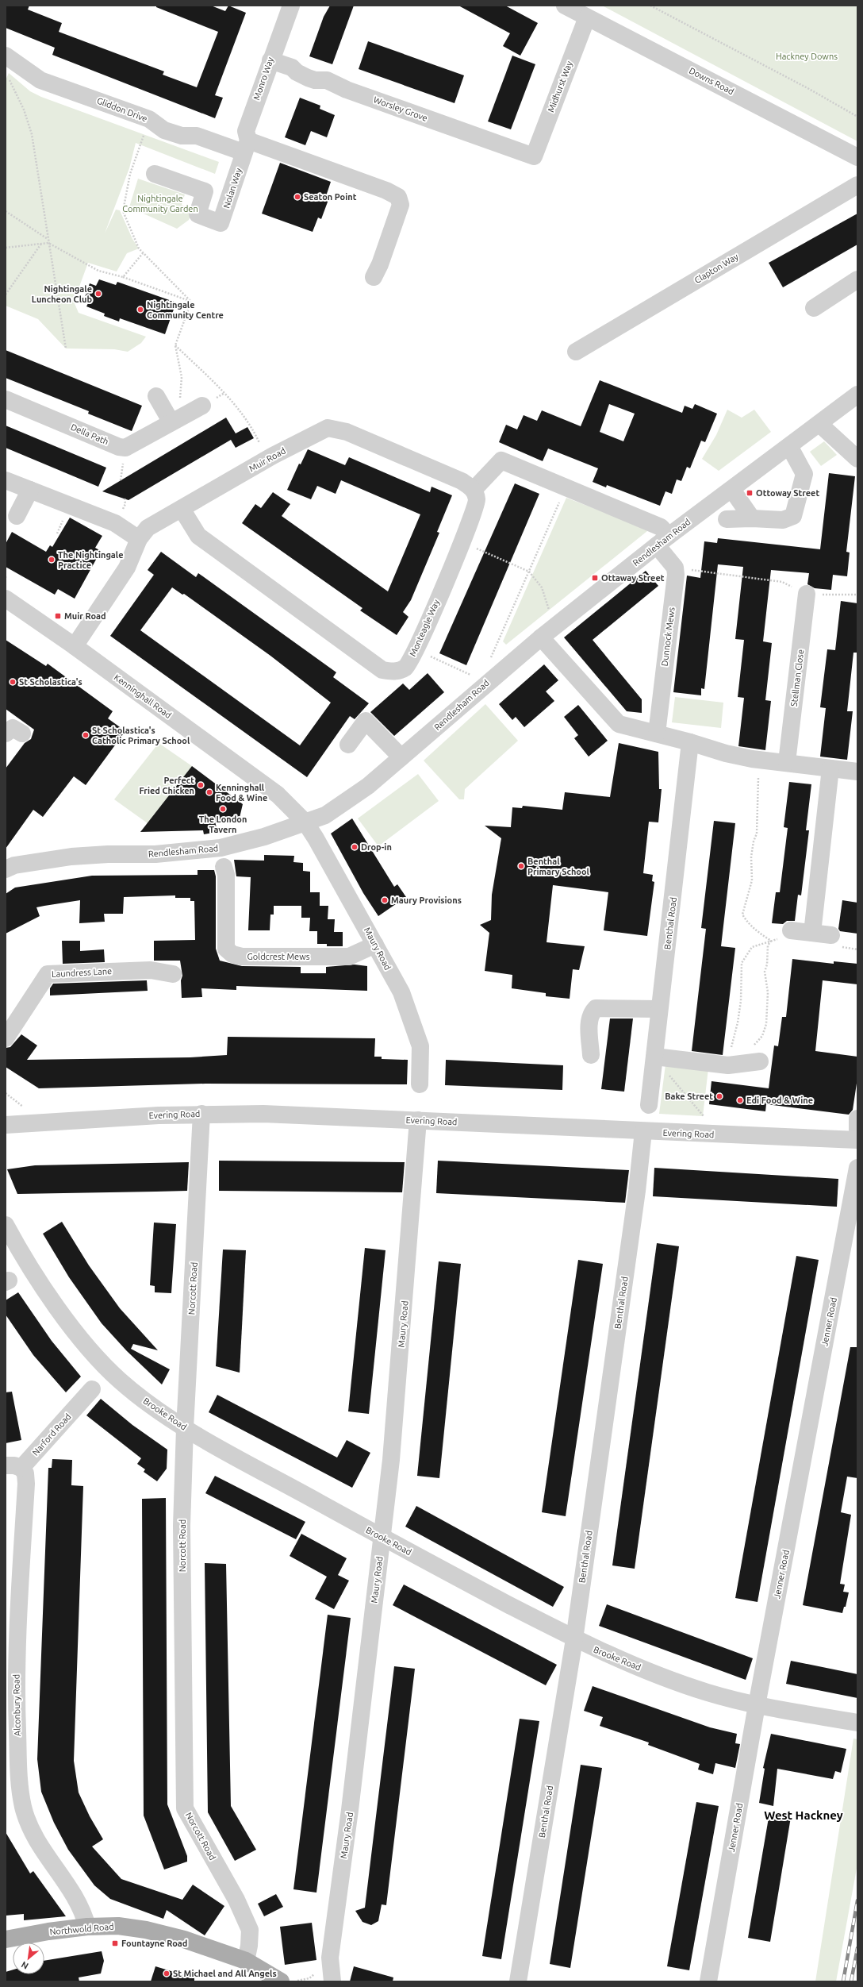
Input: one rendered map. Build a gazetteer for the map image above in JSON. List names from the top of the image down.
{
  "streets": {
    "main road": ["Northwold Road"],
    "street": [
      "Monro Way",
      "Downs Road",
      "Midhurst Way",
      "Worsley Grove",
      "Gliddon Drive",
      "Nolan Way",
      "Clapton Way",
      "Della Path",
      "Muir Road",
      "Rendlesham Road",
      "Monteagle Way",
      "Dunnock Mews",
      "Stellman Close",
      "Kenninghall Road",
      "Benthal Road",
      "Maury Road",
      "Goldcrest Mews",
      "Laundress Lane",
      "Evering Road",
      "Norcott Road",
      "Jenner Road",
      "Brooke Road",
      "Narford Road",
      "Alconbury Road"
    ]
  },
  "crossings": [
    ["Monro Way", "Worsley Grove"],
    ["Monro Way", "Gliddon Drive"],
    ["Monro Way", "Nolan Way"],
    ["Downs Road", "Midhurst Way"],
    ["Midhurst Way", "Worsley Grove"],
    ["Gliddon Drive", "Nolan Way"],
    ["Muir Road", "Monteagle Way"],
    ["Muir Road", "Kenninghall Road"],
    ["Rendlesham Road", "Kenninghall Road"],
    ["Rendlesham Road", "Maury Road"],
    ["Kenninghall Road", "Maury Road"],
    ["Benthal Road", "Evering Road"],
    ["Benthal Road", "Brooke Road"],
    ["Maury Road", "Goldcrest Mews"],
    ["Maury Road", "Evering Road"],
    ["Maury Road", "Brooke Road"],
    ["Evering Road", "Norcott Road"],
    ["Norcott Road", "Brooke Road"],
    ["Norcott Road", "Northwold Road"],
    ["Jenner Road", "Brooke Road"],
    ["Narford Road", "Alconbury Road"],
    ["Alconbury Road", "Northwold Road"]
  ],
  "districts": ["West Hackney"],
  "parks": ["Hackney Downs", "Nightingale Community Garden"],
  "places": {
    "other": [
      "Seaton Point",
      "Nightingale Luncheon Club",
      "Nightingale Community Centre",
      "The Nightingale Practice",
      "St Scholastica's",
      "St Scholastica's Catholic Primary School",
      "Perfect Fried Chicken",
      "Kenninghall Food & Wine",
      "The London Tavern",
      "Drop-in",
      "Benthal Primary School",
      "Maury Provisions",
      "Bake Street",
      "Edi Food & Wine",
      "St Michael and All Angels"
    ],
    "transit": [
      "Ottoway Street",
      "Ottaway Street",
      "Muir Road",
      "Fountayne Road"
    ]
  },
  "north": "bottom left"
}
